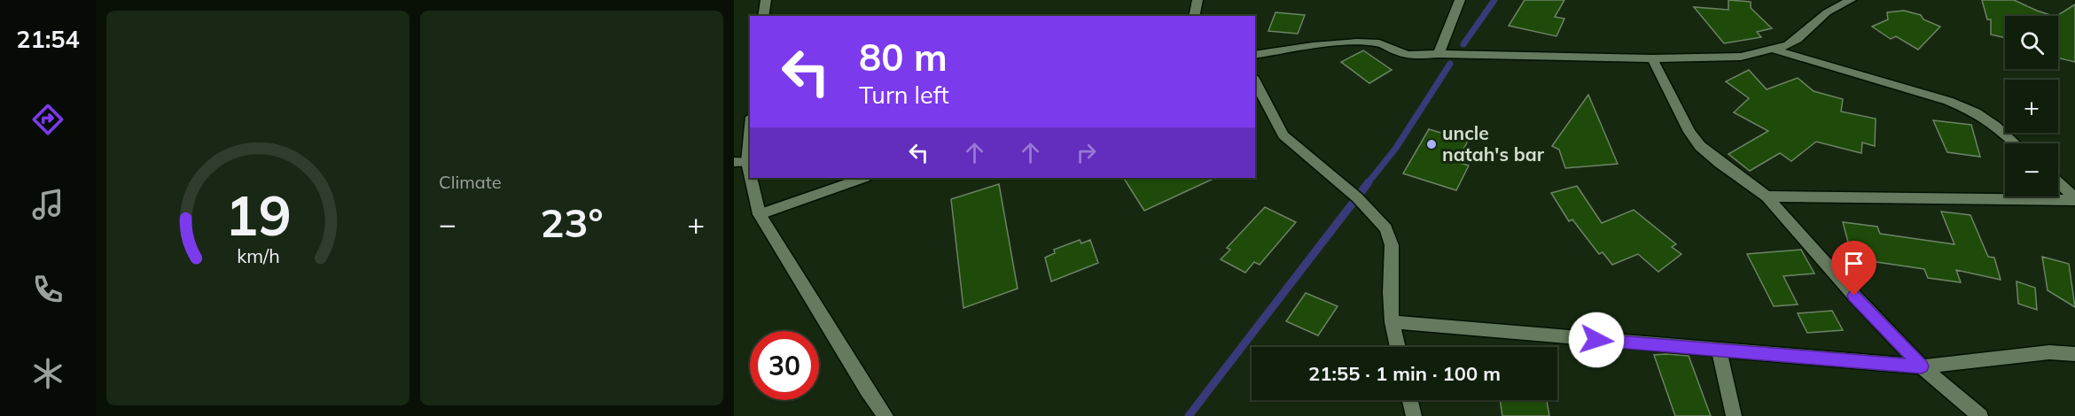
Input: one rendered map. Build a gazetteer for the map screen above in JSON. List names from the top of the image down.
{
  "places": ["uncle natah's bar"],
  "page": {
    "tabs": "21:54",
    "tile": "Climate",
    "map_buttons": ["+", "−"],
    "turn": ["80 m", "Turn left"],
    "heat": ["−", "23°", "+"],
    "limit": "30",
    "trip": "21:55 · 1 min · 100 m",
    "gauge": ["19", "km/h"]
  }
}
